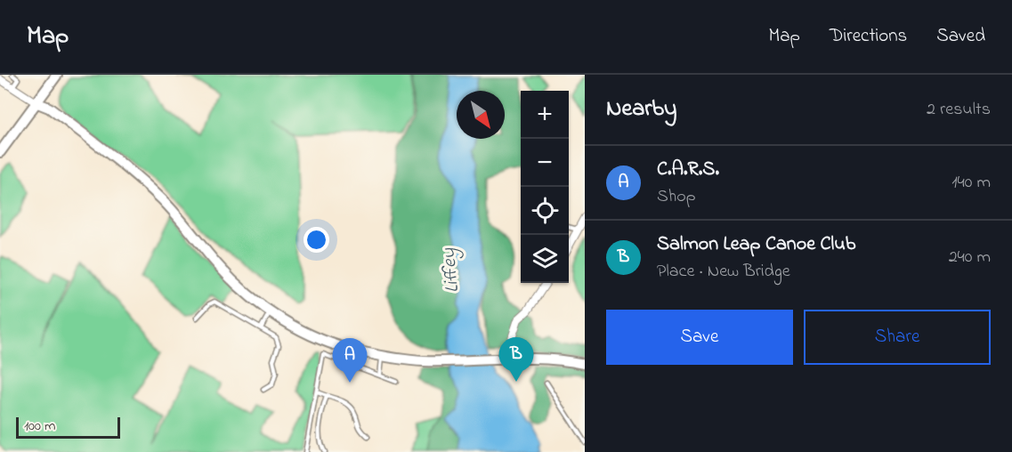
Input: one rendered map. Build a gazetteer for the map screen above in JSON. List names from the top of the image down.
{
  "water": ["Liffey"],
  "scale_bar": "100 m",
  "north": "bottom right",
  "page": {
    "header": "Map",
    "nav": ["Map", "Directions", "Saved"],
    "heading": ["Nearby", "2 results"],
    "map_buttons": ["+", "−"],
    "list": [
      {
        "mark": "A",
        "name": "C.A.R.S.",
        "note": "Shop",
        "value": "140 m"
      },
      {
        "mark": "B",
        "name": "Salmon Leap Canoe Club",
        "note": "Place · New Bridge",
        "value": "240 m"
      }
    ],
    "buttons": ["Save", "Share"],
    "pins": ["B", "A"],
    "scale": "100 m"
  }
}
